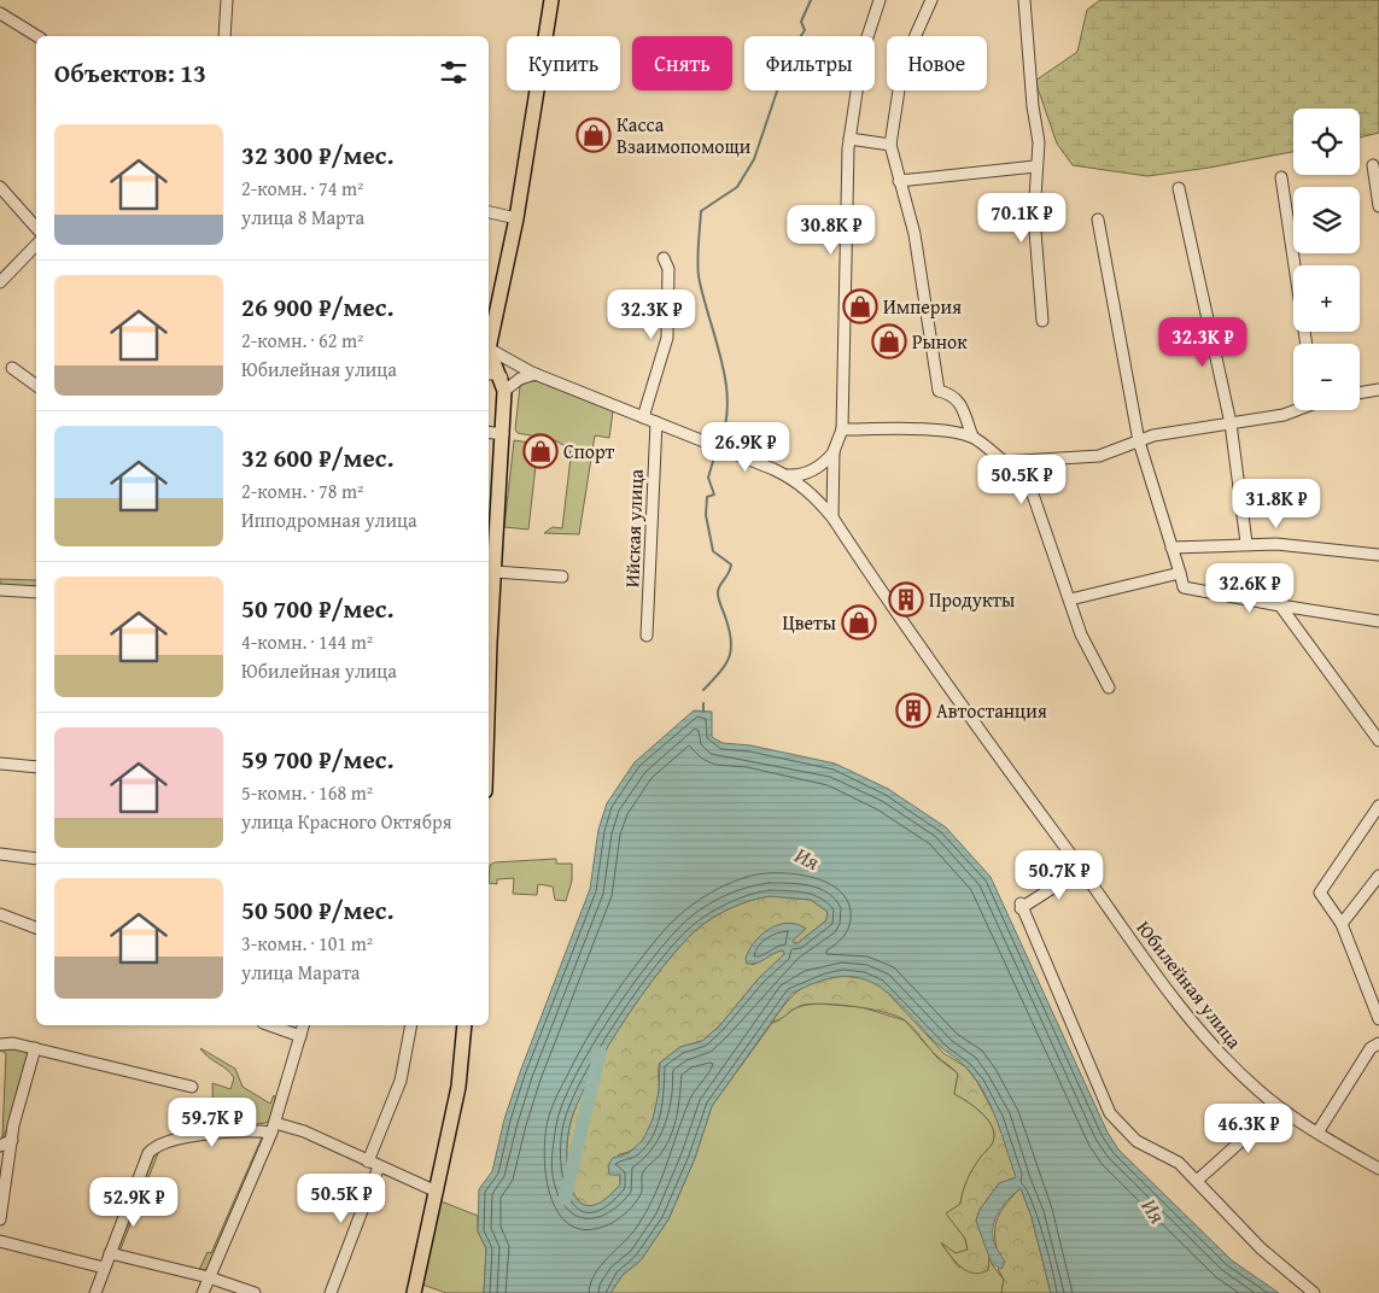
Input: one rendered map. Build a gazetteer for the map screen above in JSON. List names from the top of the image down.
{
  "streets": {
    "street": ["Ийская улица", "Юбилейная улица"]
  },
  "crossings": [
    ["Ийская улица", "Юбилейная улица"]
  ],
  "water": ["Ия"],
  "places": {
    "shop": [
      "Касса Взаимопомощи",
      "Империя",
      "Рынок",
      "Спорт",
      "Цветы"
    ],
    "building": ["Продукты", "Автостанция"]
  },
  "page": {
    "chip": [
      "Купить",
      "Снять",
      "Фильтры",
      "Новое"
    ],
    "heading": "Объектов: 13",
    "map_buttons": ["+", "−"],
    "list": [
      {
        "name": "32 300 ₽/мес.",
        "note": "2-комн. · 74 m² · улица 8 Марта"
      },
      {
        "name": "26 900 ₽/мес.",
        "note": "2-комн. · 62 m² · Юбилейная улица"
      },
      {
        "name": "32 600 ₽/мес.",
        "note": "2-комн. · 78 m² · Ипподромная улица"
      },
      {
        "name": "50 700 ₽/мес.",
        "note": "4-комн. · 144 m² · Юбилейная улица"
      },
      {
        "name": "59 700 ₽/мес.",
        "note": "5-комн. · 168 m² · улица Красного Октября"
      },
      {
        "name": "50 500 ₽/мес.",
        "note": "3-комн. · 101 m² · улица Марата"
      }
    ],
    "price": [
      "70.1K ₽",
      "30.8K ₽",
      "32.3K ₽",
      "32.3K ₽",
      "26.9K ₽",
      "50.5K ₽",
      "31.8K ₽",
      "32.6K ₽",
      "50.7K ₽",
      "59.7K ₽",
      "46.3K ₽",
      "50.5K ₽",
      "52.9K ₽"
    ]
  }
}
